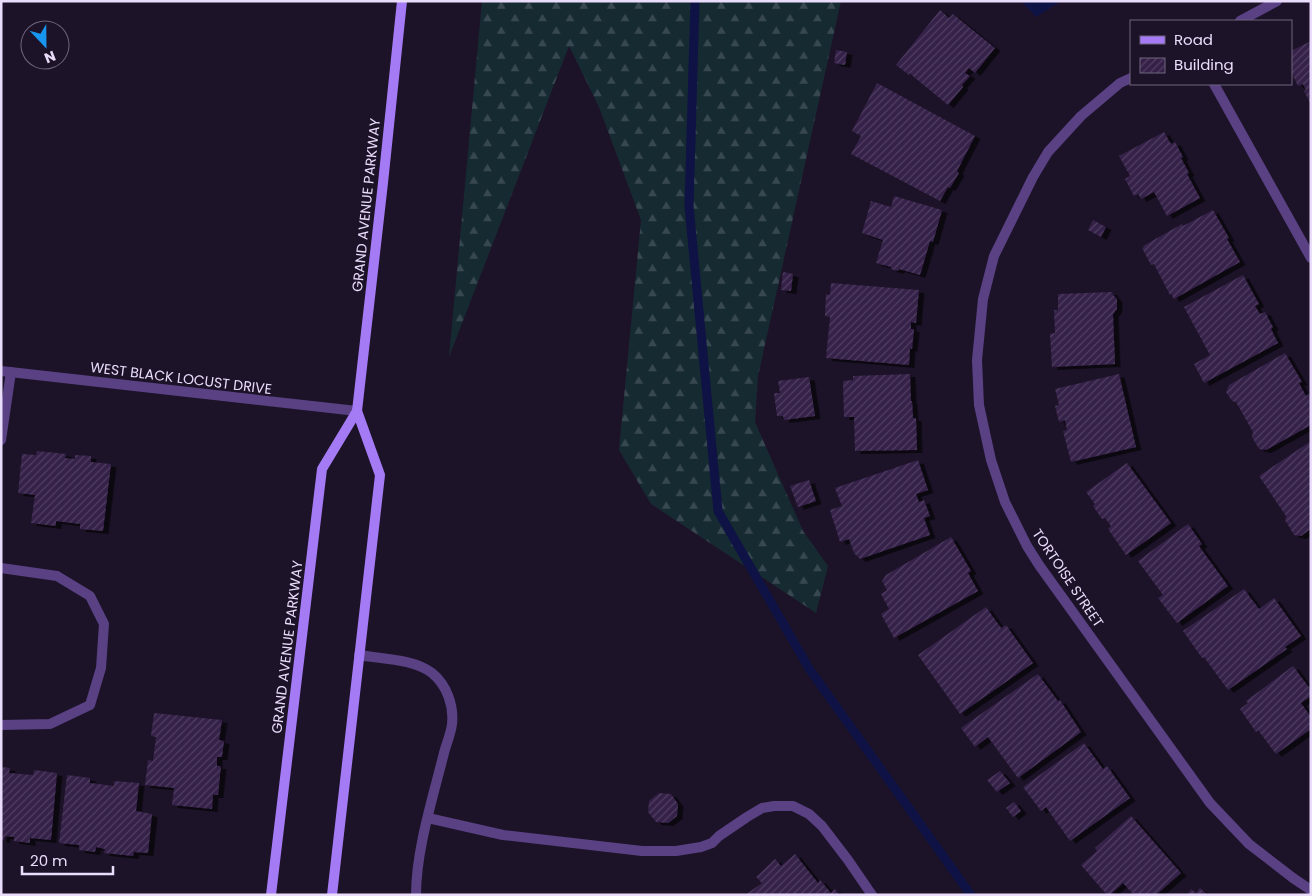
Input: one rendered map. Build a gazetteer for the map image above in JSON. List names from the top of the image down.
{
  "streets": {
    "main road": ["GRAND AVENUE PARKWAY"],
    "street": ["WEST BLACK LOCUST DRIVE", "TORTOISE STREET"]
  },
  "crossings": [
    ["GRAND AVENUE PARKWAY", "WEST BLACK LOCUST DRIVE"]
  ],
  "legend": ["Road", "Building"],
  "scale_bar": "20 m",
  "north": "bottom"
}
